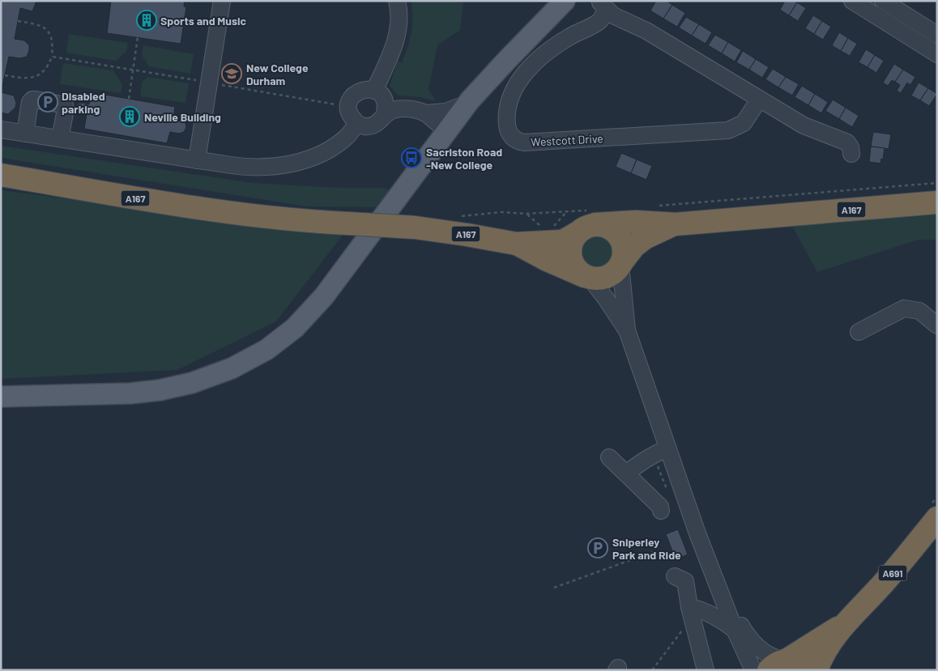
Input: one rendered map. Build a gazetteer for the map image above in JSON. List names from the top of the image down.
{
  "streets": {
    "highway": ["A167", "A691"],
    "street": ["Westcott Drive"]
  },
  "places": {
    "building": ["Sports and Music", "Neville Building"],
    "school or university": ["New College Durham"],
    "parking": ["Disabled parking", "Sniperley Park and Ride"],
    "bus stop": ["Sacriston Road -New College"]
  }
}
